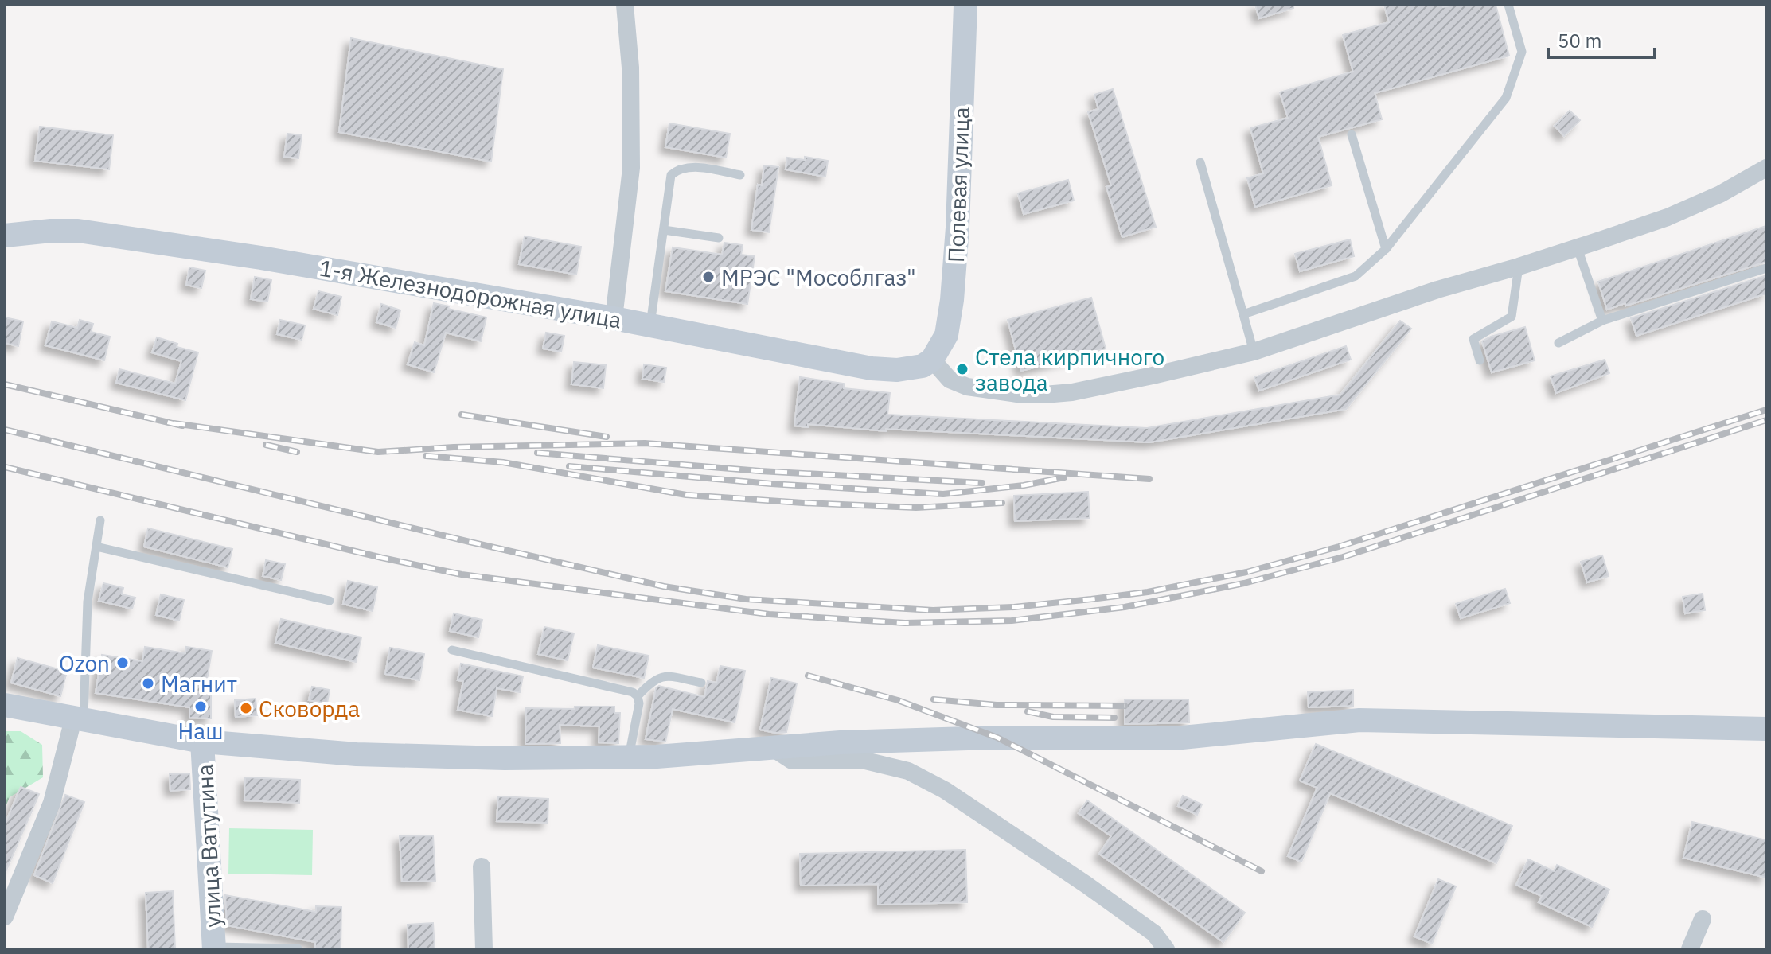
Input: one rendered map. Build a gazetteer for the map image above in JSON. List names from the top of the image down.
{
  "streets": {
    "main road": ["Полевая улица", "1-я Железнодорожная улица", "улица Ватутина"]
  },
  "crossings": [
    ["Полевая улица", "1-я Железнодорожная улица"]
  ],
  "places": [
    "МРЭС \"Мособлгаз\"",
    "Стела кирпичного завода",
    "Ozon",
    "Магнит",
    "Наш",
    "Сковорда"
  ],
  "scale_bar": "50 m"
}
